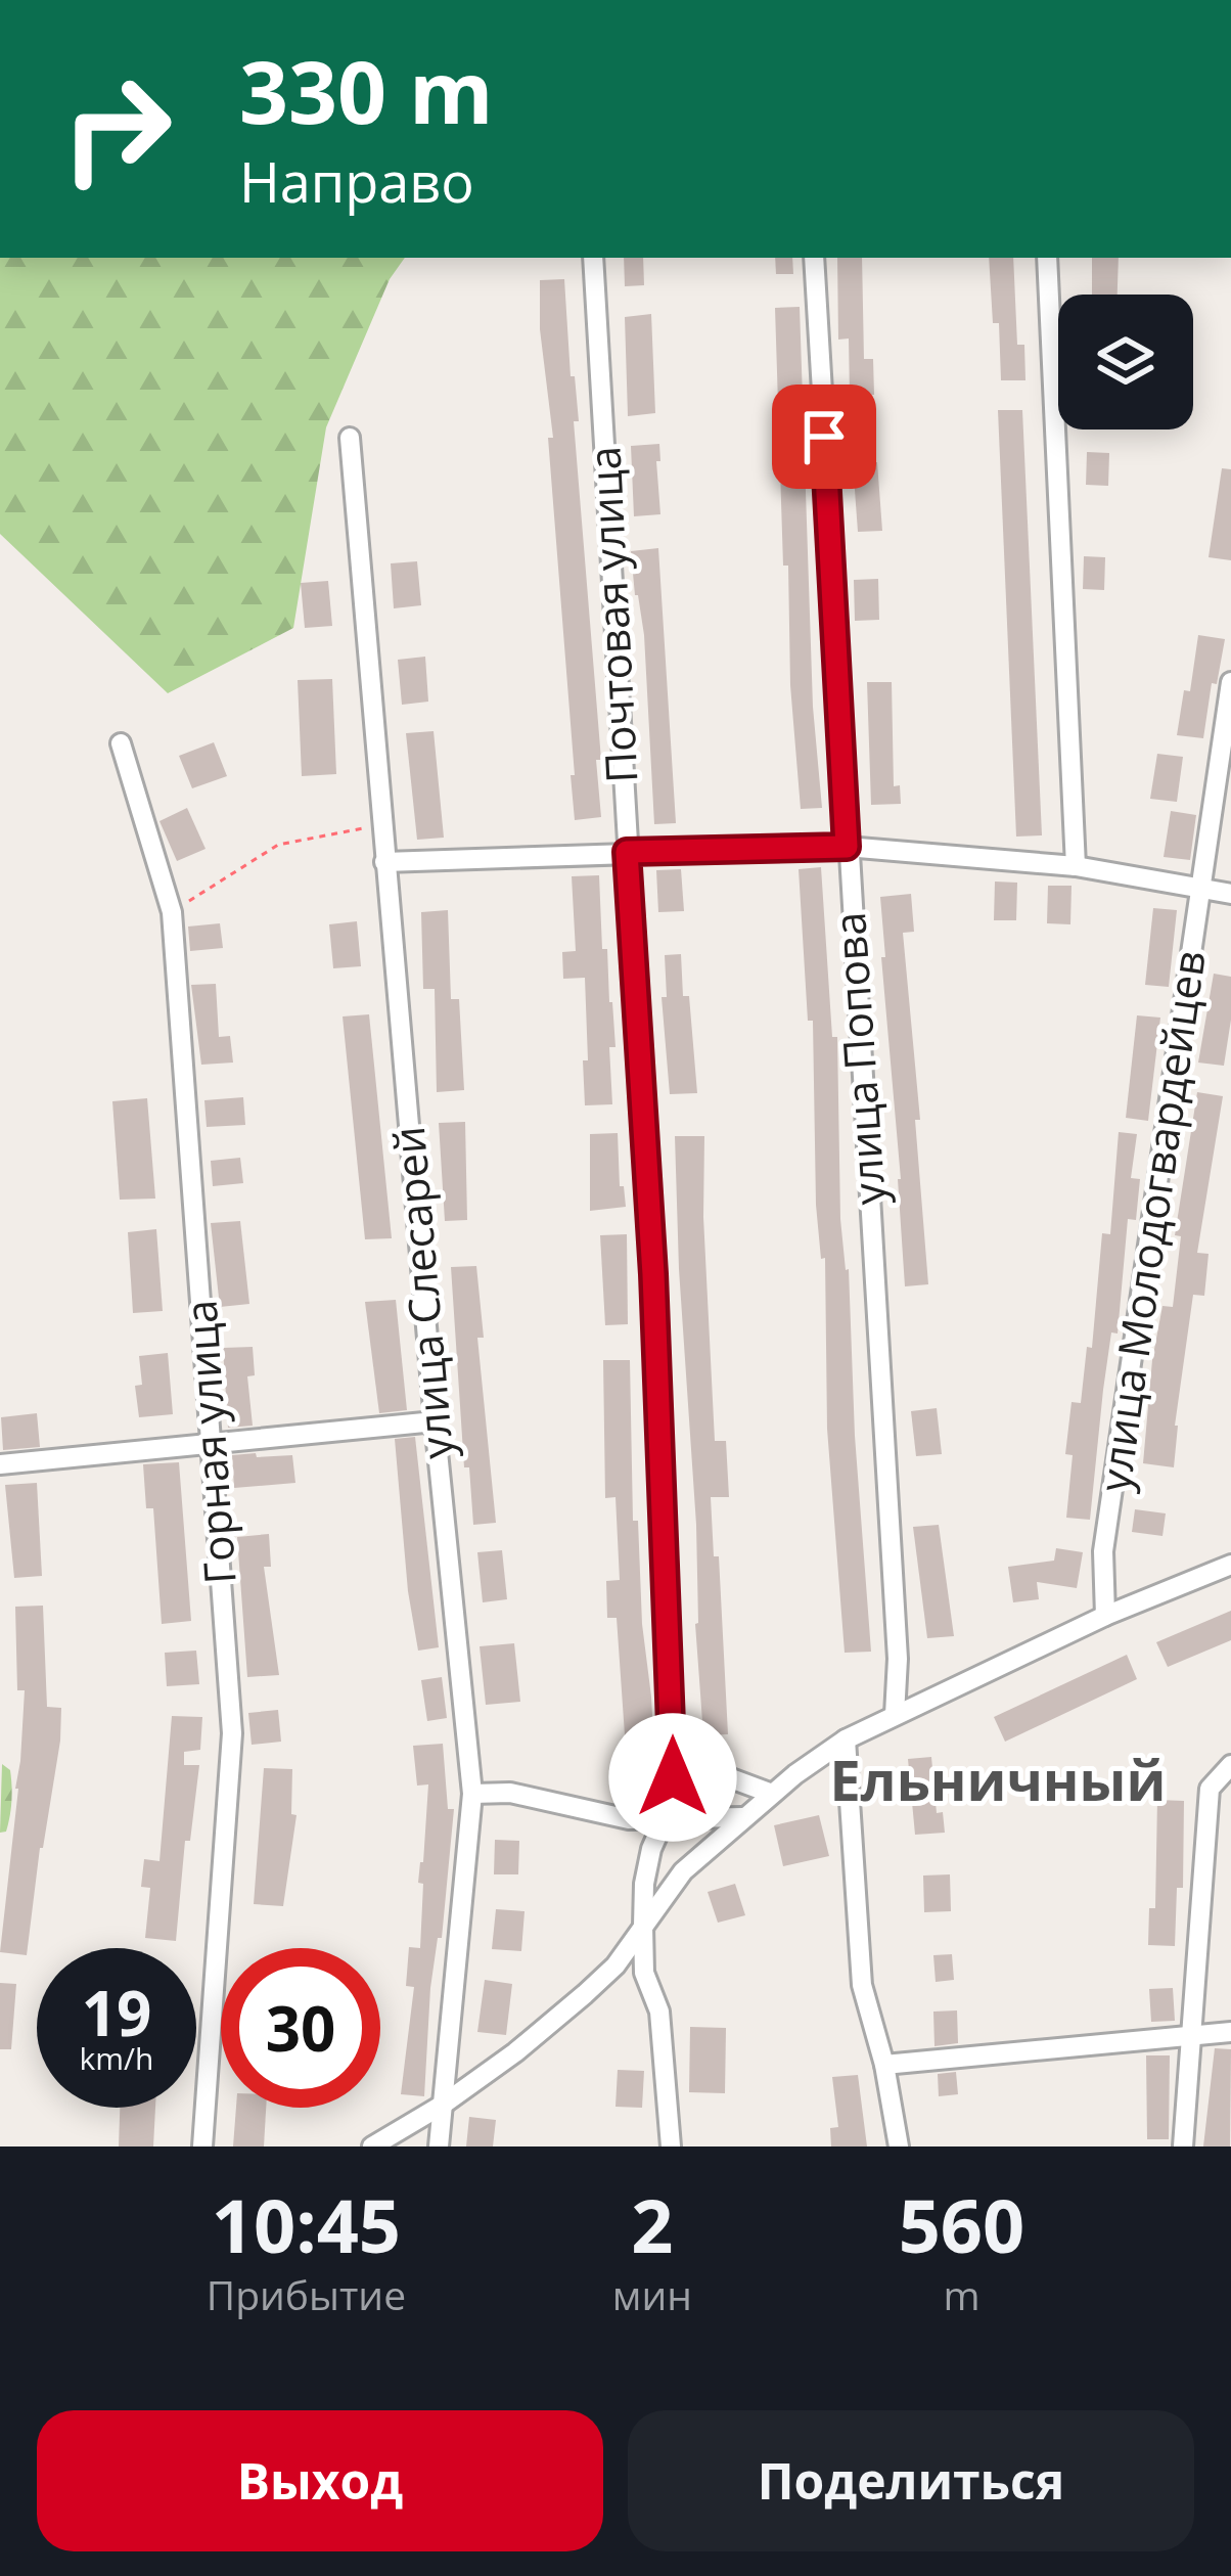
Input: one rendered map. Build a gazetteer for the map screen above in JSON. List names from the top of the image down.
{
  "streets": {
    "street": [
      "Почтовая улица",
      "улица Попова",
      "улица Молодогвардейцев",
      "улица Слесарей",
      "Горная улица"
    ]
  },
  "districts": ["Ельничный"],
  "page": {
    "turn": ["330 m", "Направо"],
    "speed": "19 km/h",
    "limit": "30",
    "eta": [
      "10:45",
      "Прибытие",
      "2",
      "мин",
      "560",
      "m"
    ],
    "buttons": ["Выход", "Поделиться"]
  }
}
